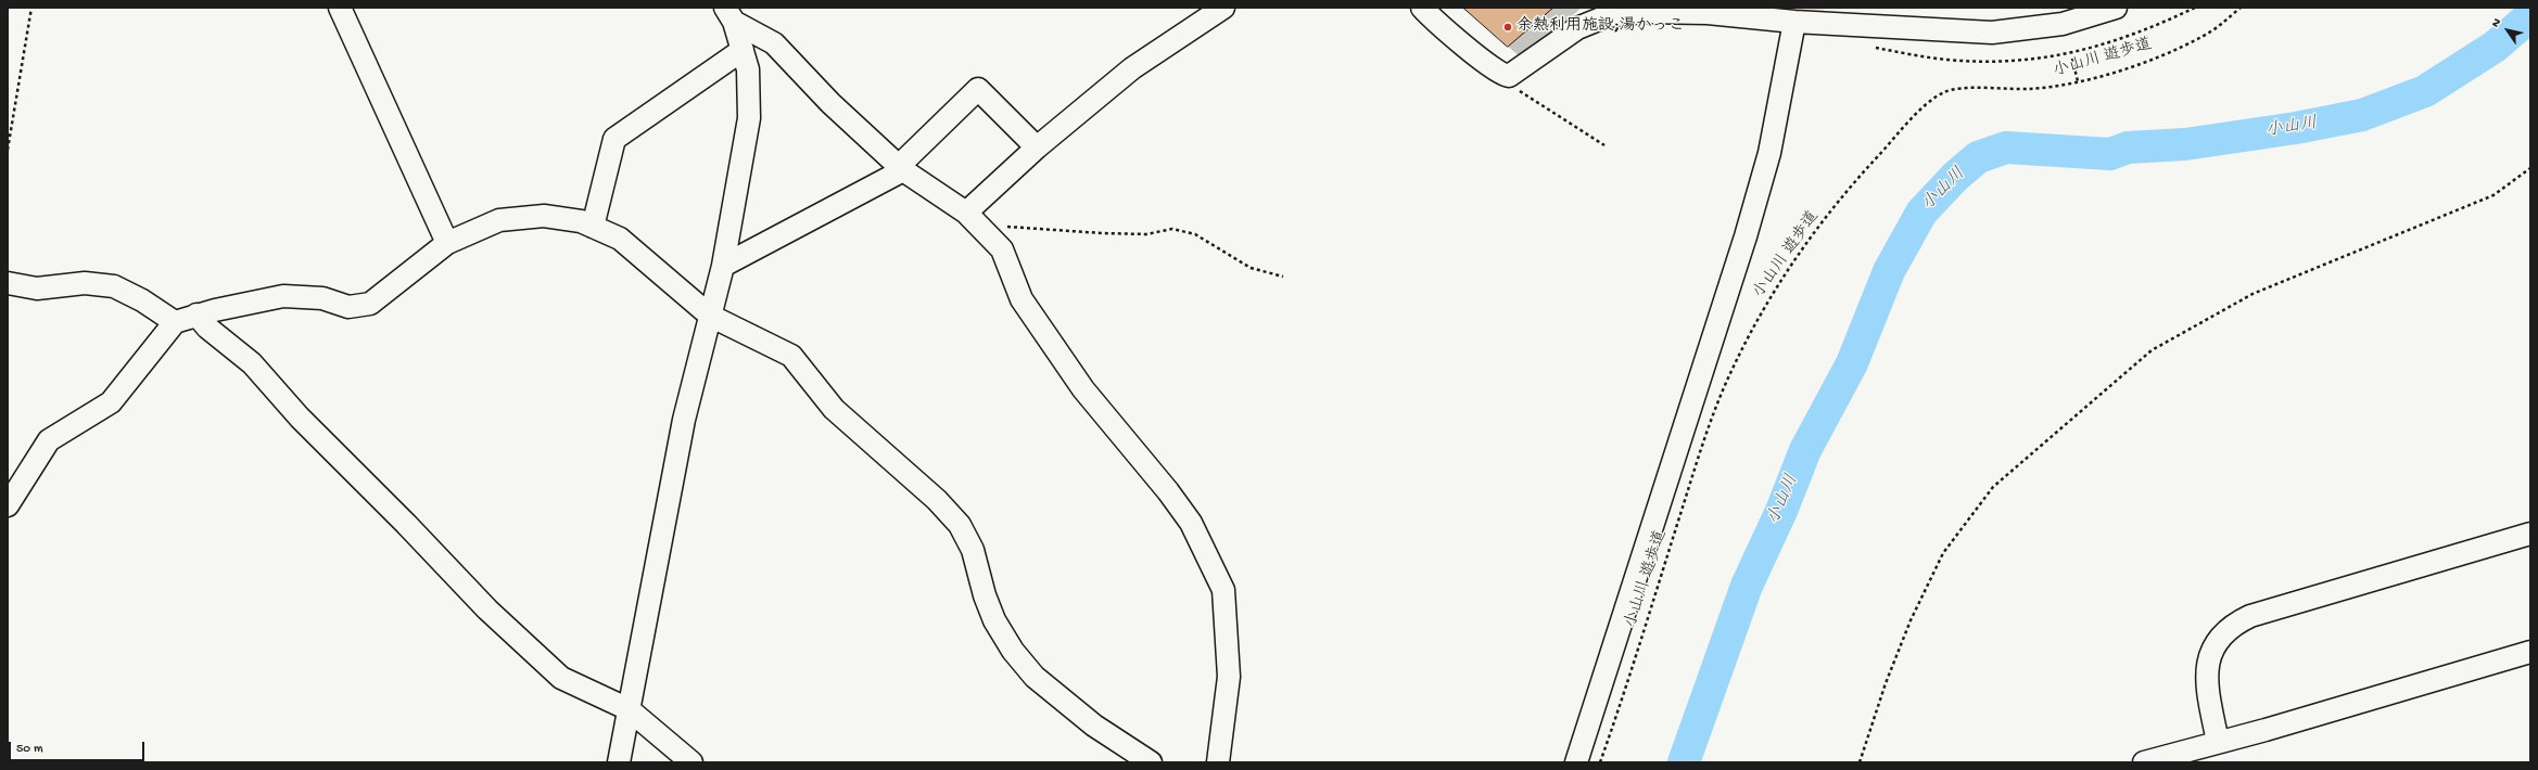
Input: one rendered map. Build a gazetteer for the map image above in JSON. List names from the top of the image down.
{
  "streets": {
    "path": ["小山川 遊歩道"]
  },
  "water": ["小山川"],
  "places": ["余熱利用施設;湯かっこ"],
  "scale_bar": "50 m",
  "north": "top left"
}
